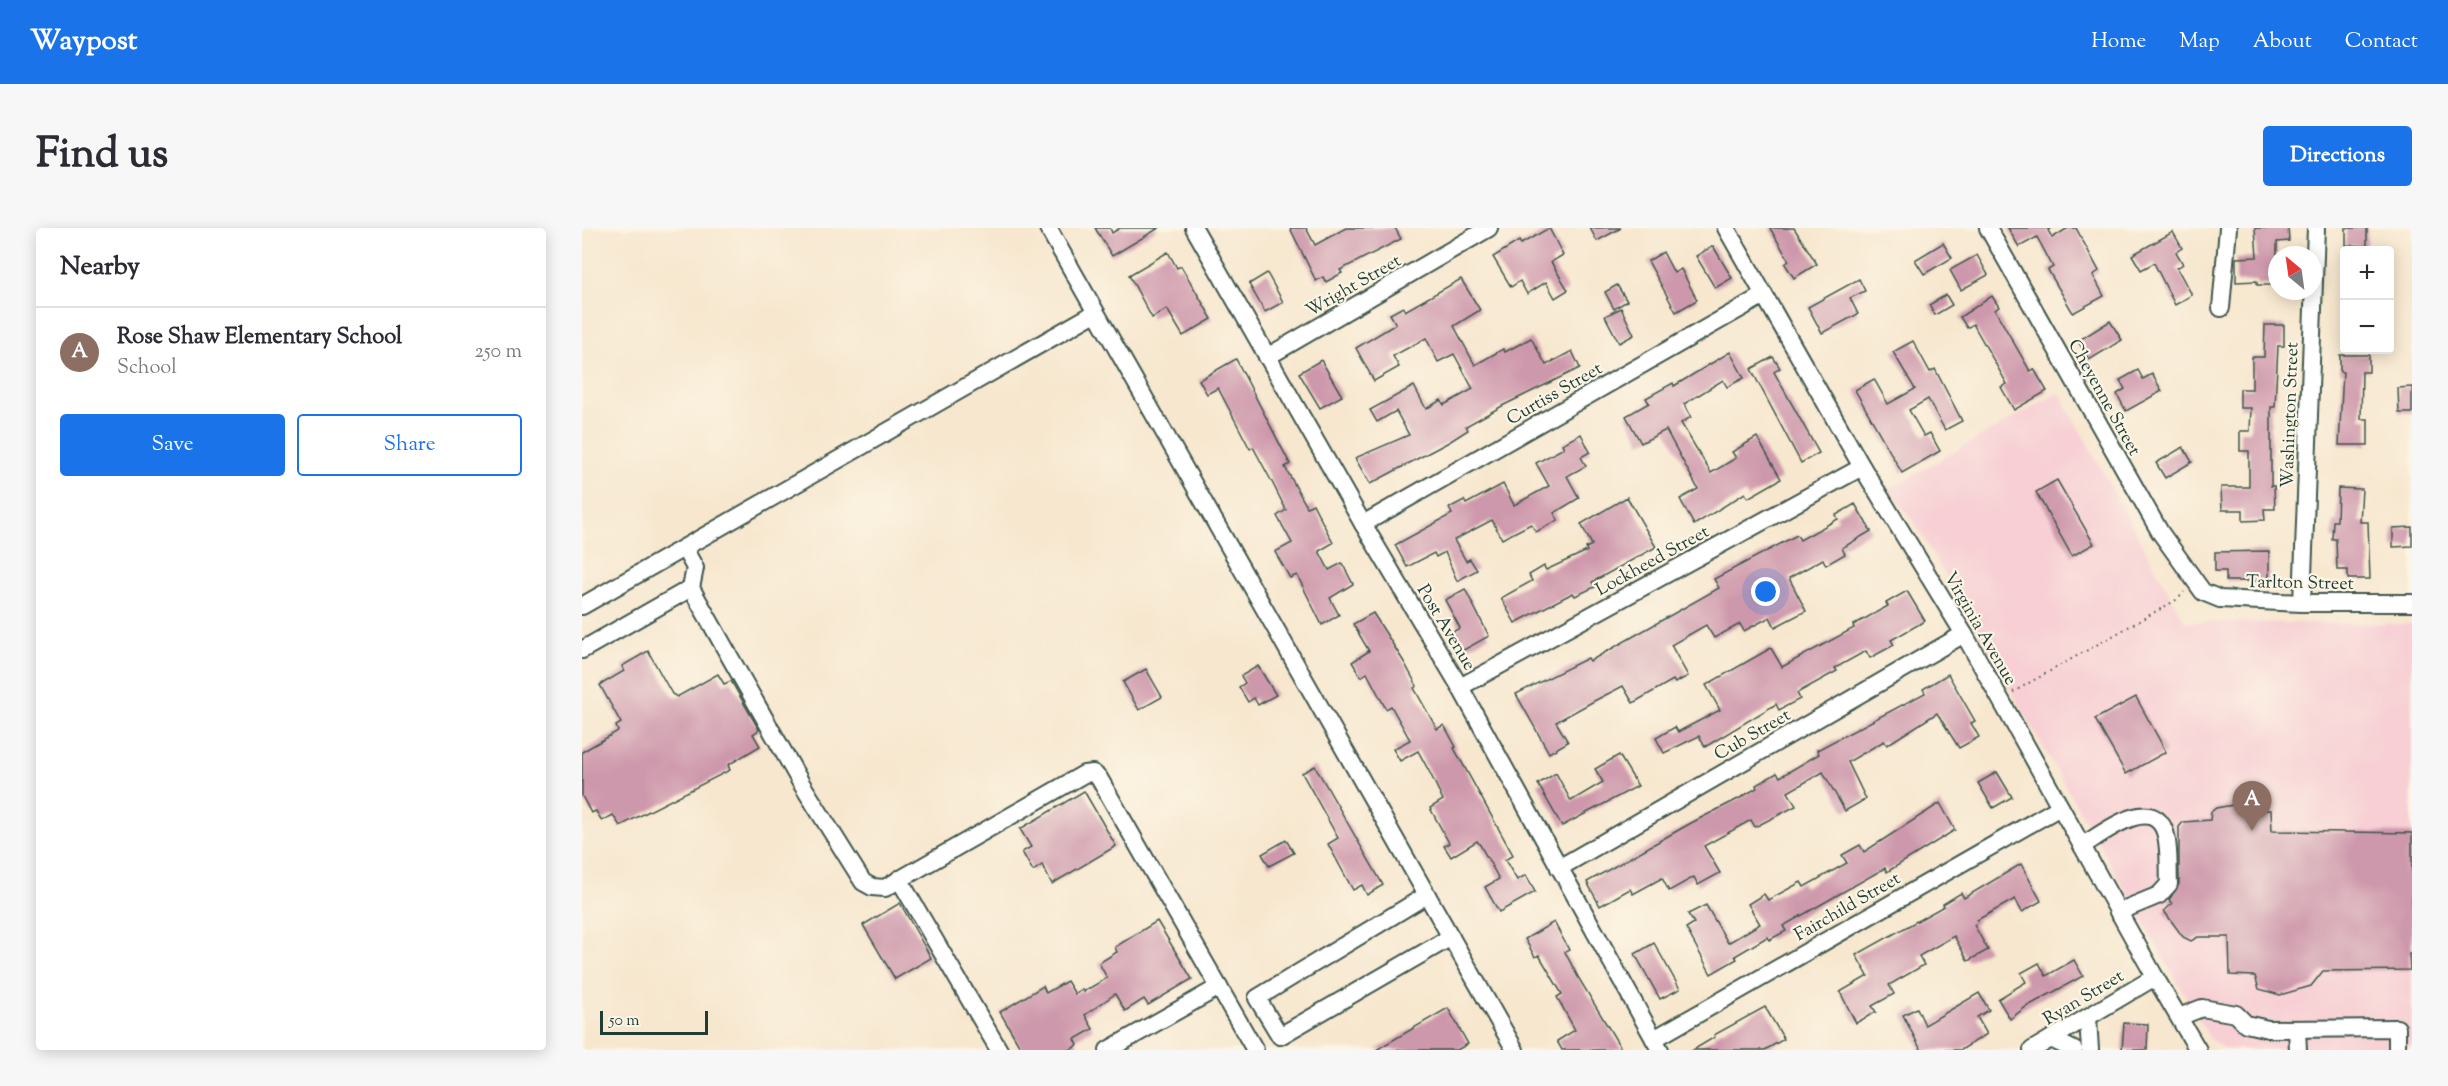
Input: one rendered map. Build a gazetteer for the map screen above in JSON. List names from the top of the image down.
{
  "streets": {
    "street": [
      "Wright Street",
      "Curtiss Street",
      "Cheyenne Street",
      "Washington Street",
      "Lockheed Street",
      "Tarlton Street",
      "Post Avenue",
      "Virginia Avenue",
      "Cub Street",
      "Fairchild Street",
      "Ryan Street"
    ]
  },
  "crossings": [
    ["Wright Street", "Post Avenue"],
    ["Curtiss Street", "Post Avenue"],
    ["Curtiss Street", "Virginia Avenue"],
    ["Cheyenne Street", "Tarlton Street"],
    ["Washington Street", "Tarlton Street"],
    ["Lockheed Street", "Post Avenue"],
    ["Lockheed Street", "Virginia Avenue"],
    ["Post Avenue", "Cub Street"],
    ["Post Avenue", "Fairchild Street"],
    ["Virginia Avenue", "Cub Street"],
    ["Virginia Avenue", "Fairchild Street"],
    ["Virginia Avenue", "Ryan Street"]
  ],
  "scale_bar": "50 m",
  "north": "top left",
  "page": {
    "header": "Waypost",
    "nav": [
      "Home",
      "Map",
      "About",
      "Contact"
    ],
    "title": "Find us",
    "buttons": [
      "Directions",
      ["Save", "Share"]
    ],
    "heading": "Nearby",
    "map_buttons": ["+", "−"],
    "list": [
      {
        "mark": "A",
        "name": "Rose Shaw Elementary School",
        "note": "School",
        "value": "250 m"
      }
    ],
    "pins": "A",
    "scale": "50 m"
  }
}
